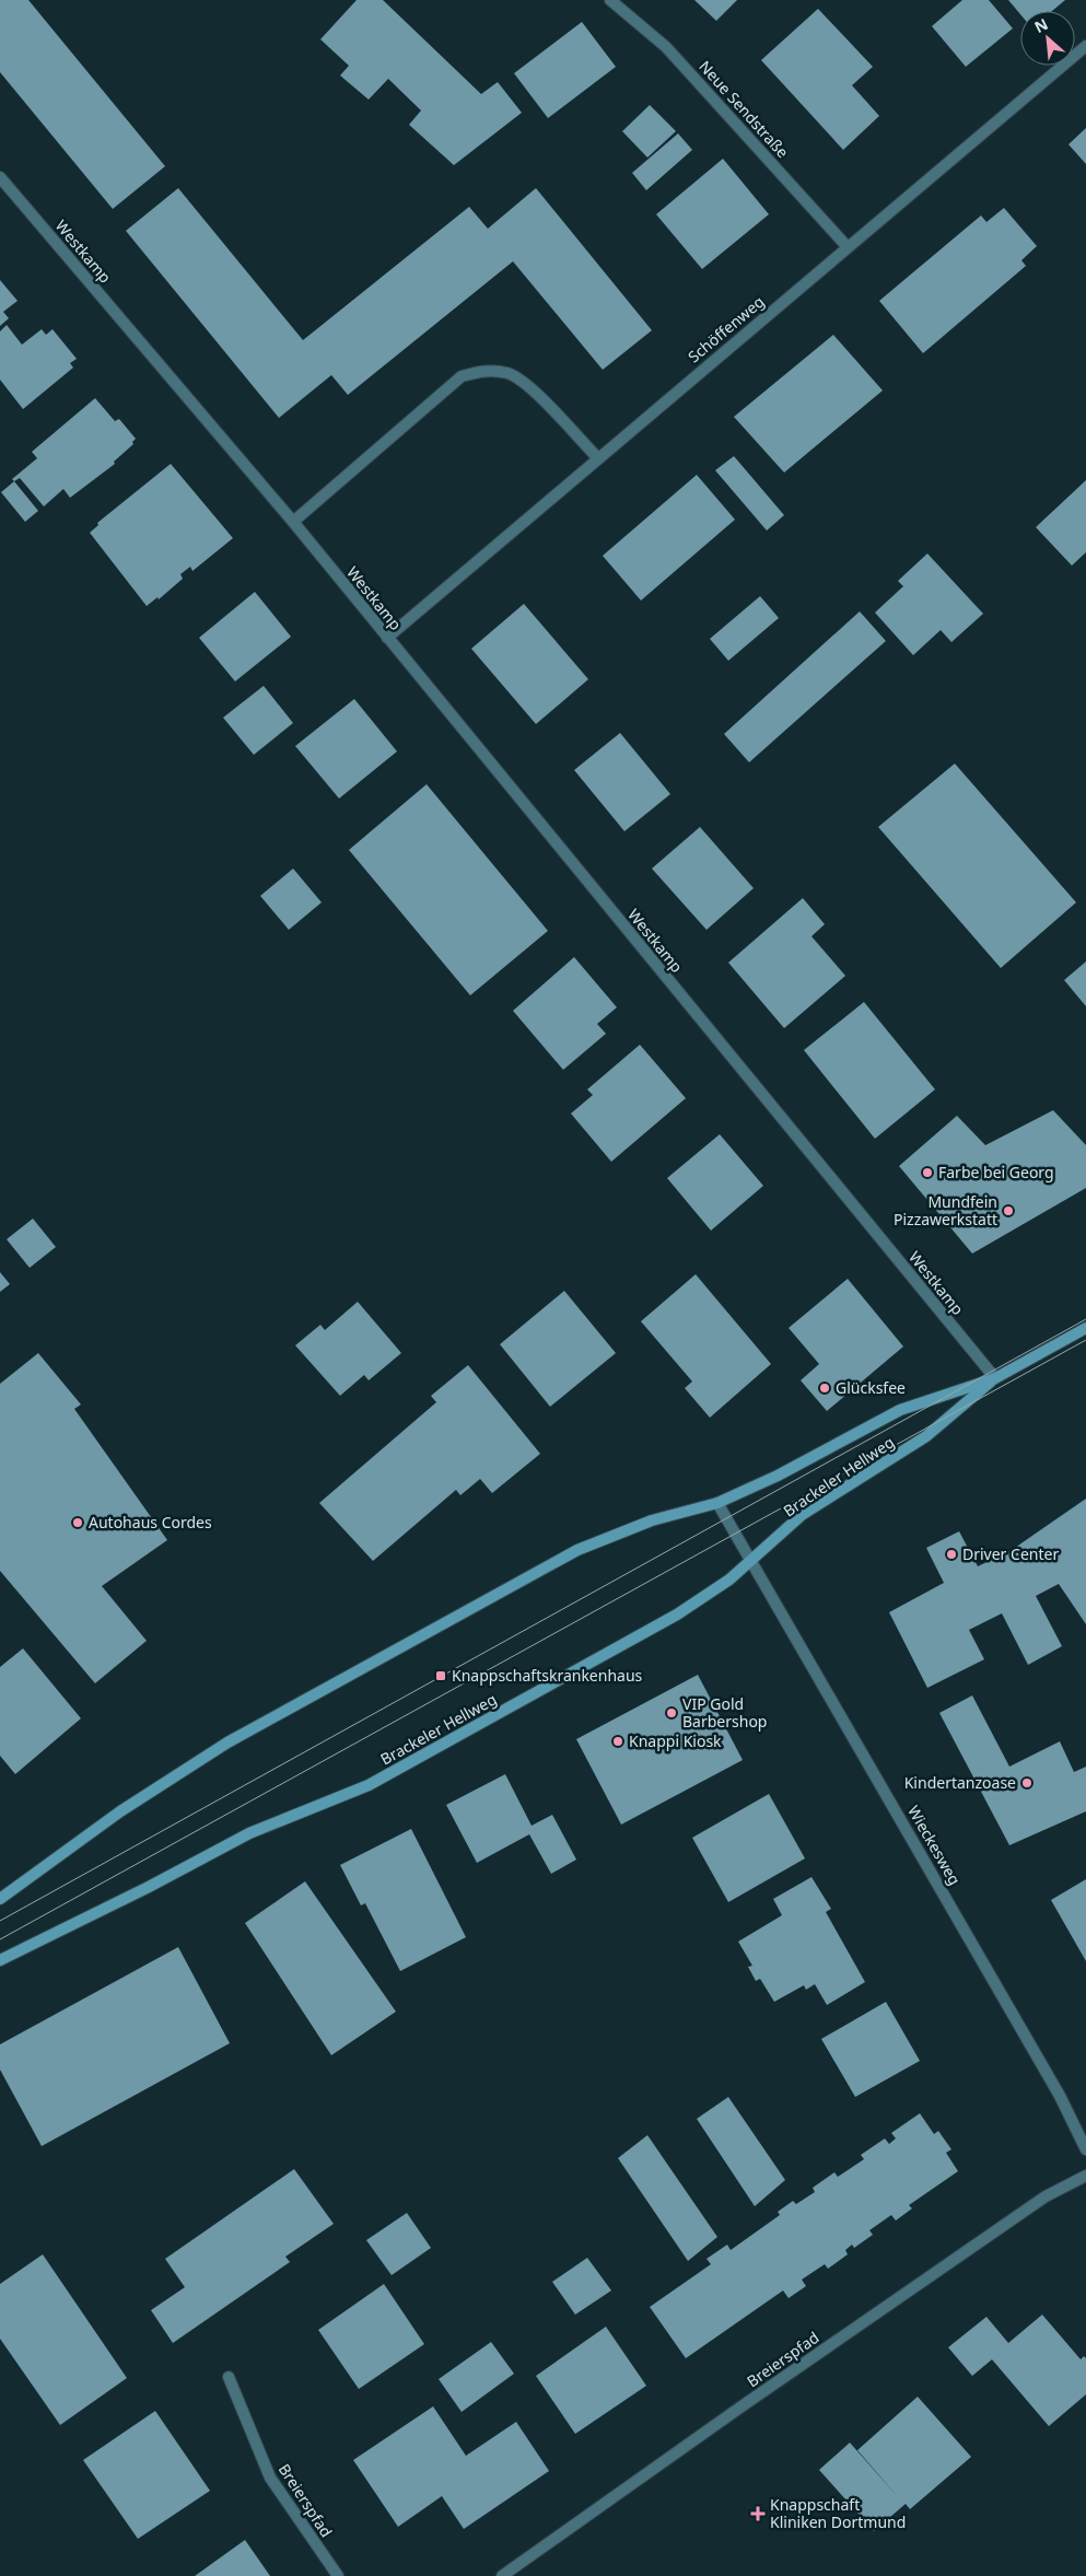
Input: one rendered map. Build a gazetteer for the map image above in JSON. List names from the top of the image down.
{
  "streets": {
    "main road": ["Brackeler Hellweg"],
    "street": [
      "Neue Sendstraße",
      "Westkamp",
      "Schöffenweg",
      "Wieckesweg",
      "Breierspfad"
    ]
  },
  "crossings": [
    ["Neue Sendstraße", "Schöffenweg"],
    ["Westkamp", "Schöffenweg"],
    ["Westkamp", "Brackeler Hellweg"],
    ["Brackeler Hellweg", "Wieckesweg"]
  ],
  "places": {
    "other": [
      "Farbe bei Georg",
      "Mundfein Pizzawerkstatt",
      "Glücksfee",
      "Autohaus Cordes",
      "Driver Center",
      "VIP Gold Barbershop",
      "Knappi Kiosk",
      "Kindertanzoase"
    ],
    "transit": ["Knappschaftskrankenhaus"],
    "health": ["Knappschaft Kliniken Dortmund"]
  },
  "north": "top left"
}
